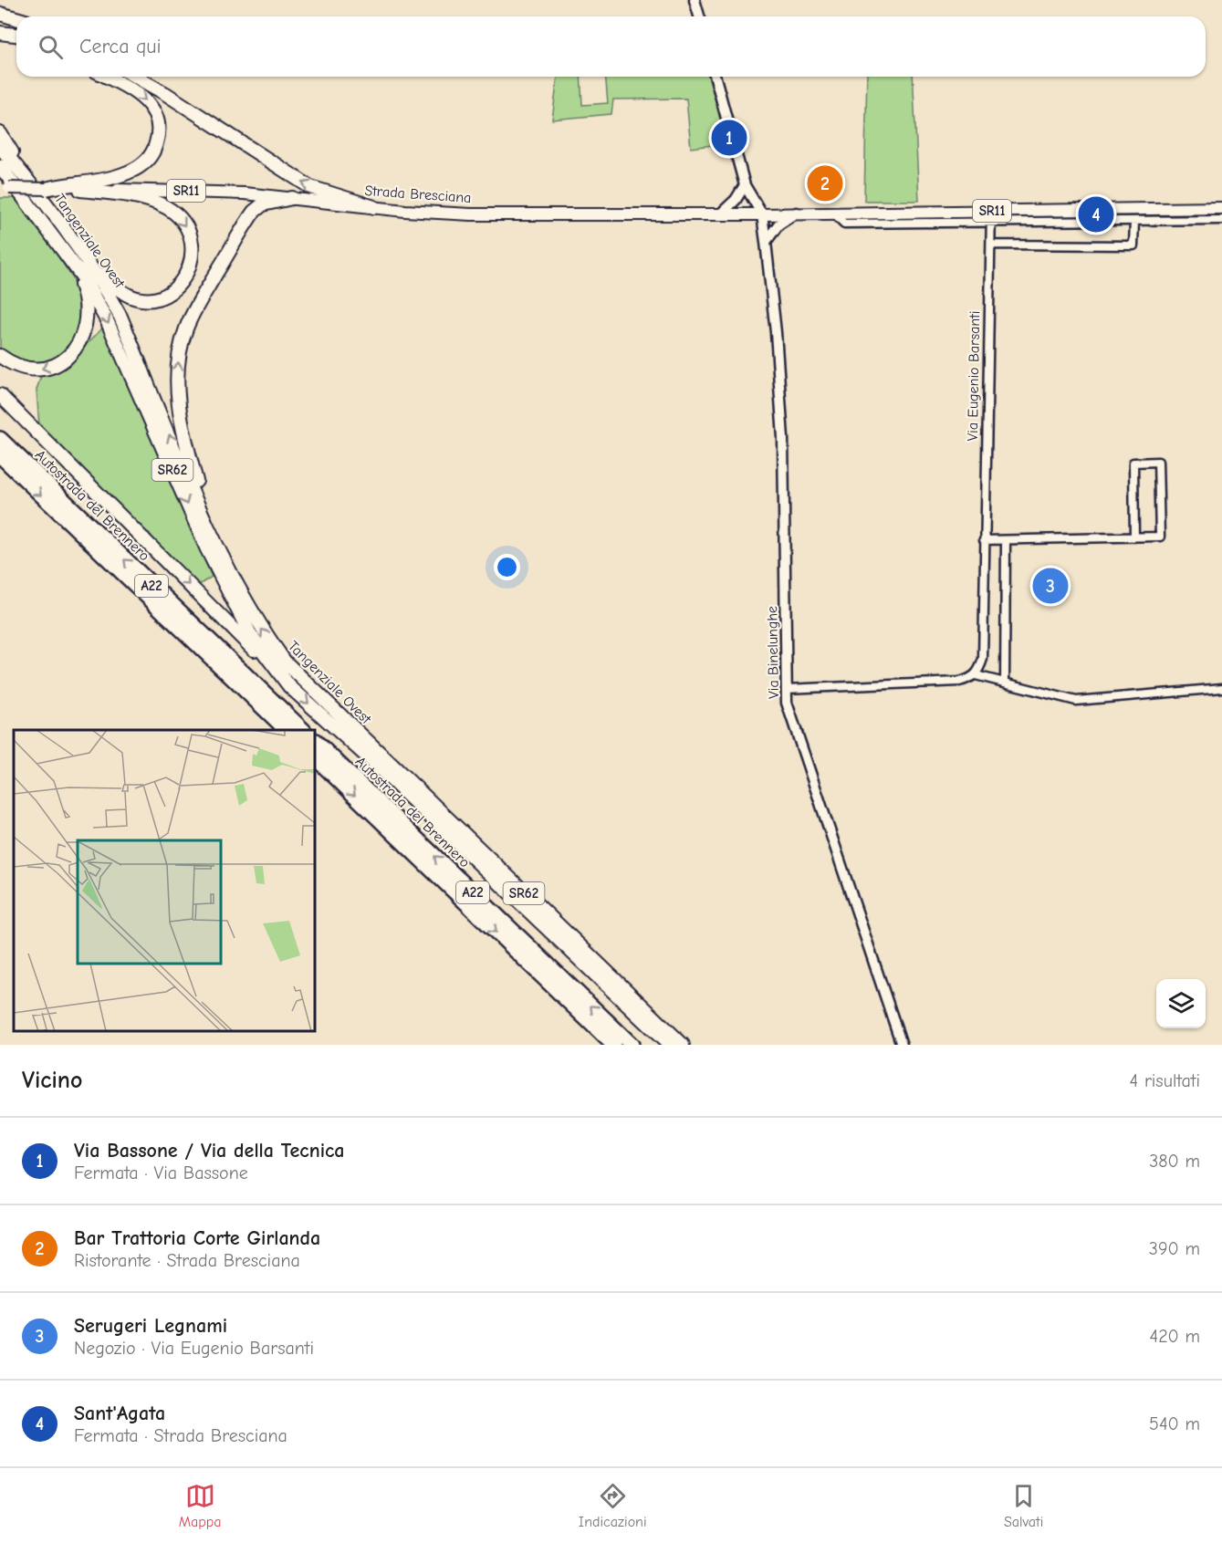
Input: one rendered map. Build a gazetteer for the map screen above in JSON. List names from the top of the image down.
{
  "streets": {
    "highway": [
      "Tangenziale Ovest",
      "SR62",
      "Autostrada del Brennero",
      "A22"
    ],
    "main road": ["SR11", "Strada Bresciana"],
    "street": ["Via Eugenio Barsanti", "Via Binelunghe"]
  },
  "crossings": [
    ["Strada Bresciana", "Via Eugenio Barsanti"],
    ["Strada Bresciana", "Via Binelunghe"]
  ],
  "page": {
    "search": "Cerca qui",
    "pins": [
      "1",
      "2",
      "4",
      "3"
    ],
    "heading": ["Vicino", "4 risultati"],
    "list": [
      {
        "mark": "1",
        "name": "Via Bassone / Via della Tecnica",
        "note": "Fermata · Via Bassone",
        "value": "380 m"
      },
      {
        "mark": "2",
        "name": "Bar Trattoria Corte Girlanda",
        "note": "Ristorante · Strada Bresciana",
        "value": "390 m"
      },
      {
        "mark": "3",
        "name": "Serugeri Legnami",
        "note": "Negozio · Via Eugenio Barsanti",
        "value": "420 m"
      },
      {
        "mark": "4",
        "name": "Sant'Agata",
        "note": "Fermata · Strada Bresciana",
        "value": "540 m"
      }
    ],
    "nav": ["Mappa", "Indicazioni", "Salvati"]
  }
}
